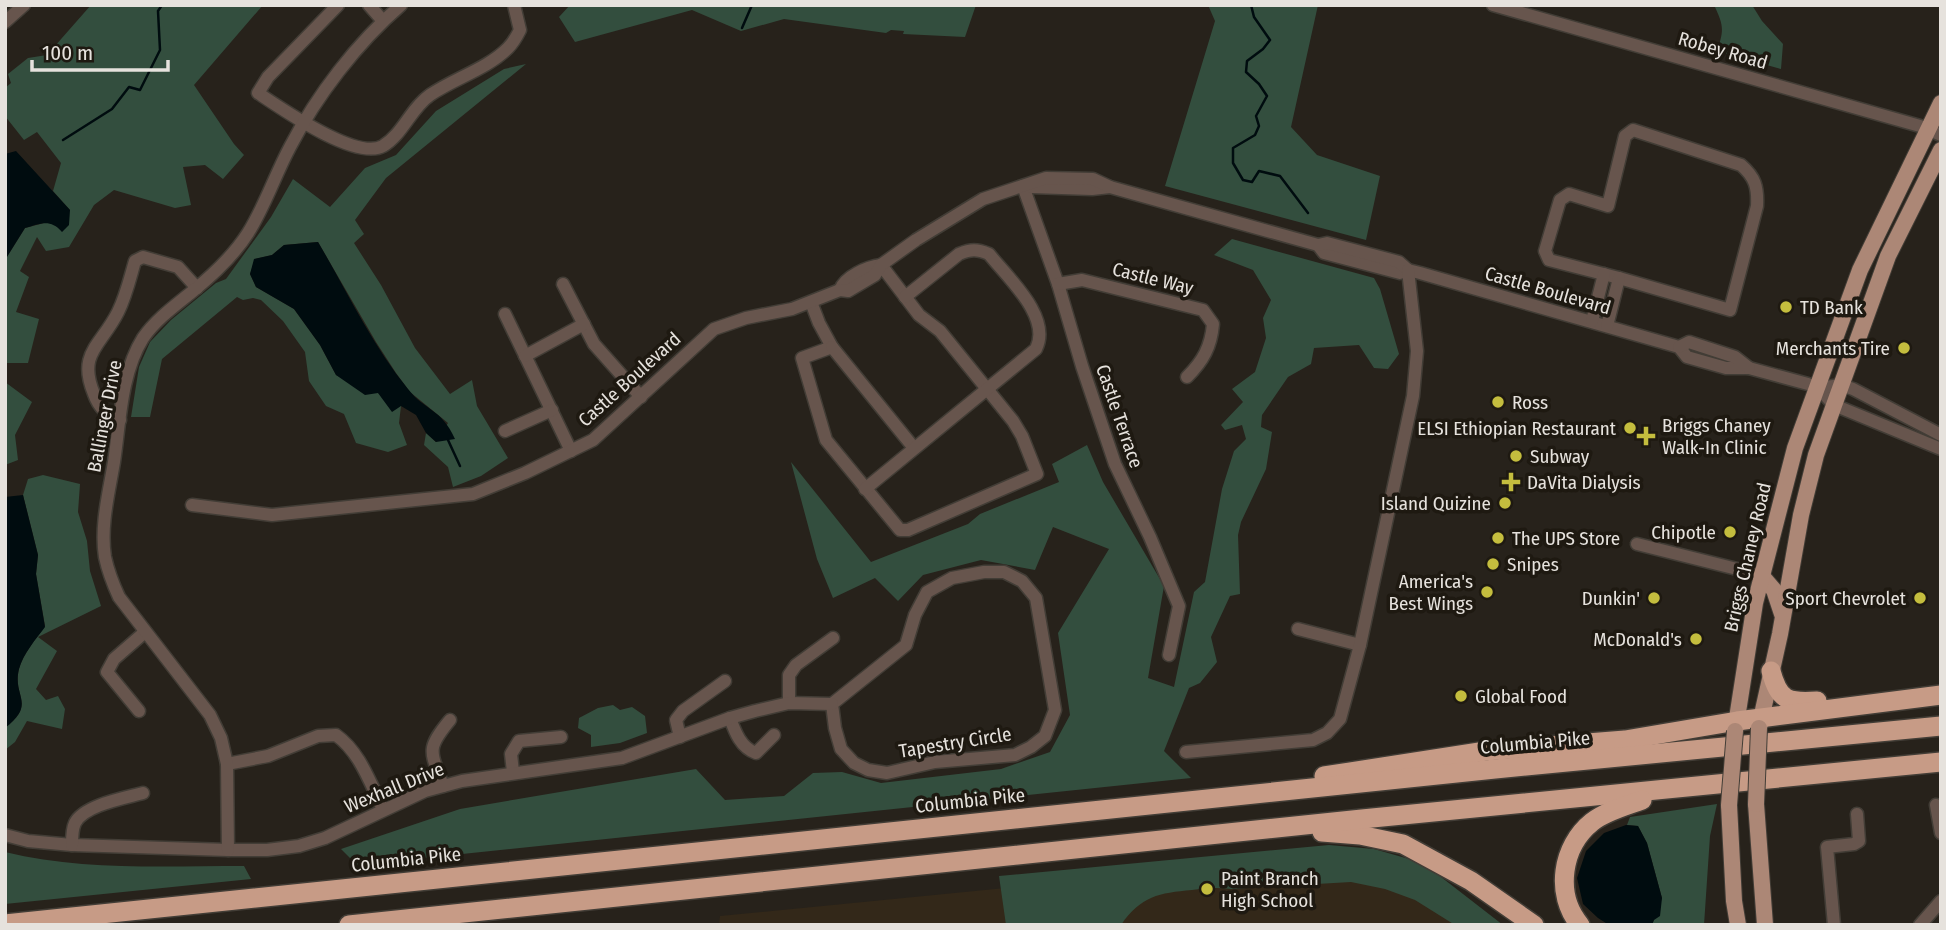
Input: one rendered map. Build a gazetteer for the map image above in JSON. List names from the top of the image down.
{
  "streets": {
    "highway": ["Columbia Pike"],
    "main road": ["Briggs Chaney Road"],
    "street": [
      "Robey Road",
      "Castle Way",
      "Castle Boulevard",
      "Ballinger Drive",
      "Castle Terrace",
      "Tapestry Circle",
      "Wexhall Drive"
    ]
  },
  "crossings": [
    ["Robey Road", "Briggs Chaney Road"],
    ["Castle Way", "Castle Terrace"],
    ["Castle Boulevard", "Castle Terrace"],
    ["Castle Boulevard", "Briggs Chaney Road"],
    ["Ballinger Drive", "Wexhall Drive"],
    ["Tapestry Circle", "Wexhall Drive"]
  ],
  "places": {
    "other": [
      "TD Bank",
      "Merchants Tire",
      "Ross",
      "ELSI Ethiopian Restaurant",
      "Subway",
      "Island Quizine",
      "Chipotle",
      "The UPS Store",
      "Snipes",
      "America's Best Wings",
      "Dunkin'",
      "Sport Chevrolet",
      "McDonald's",
      "Global Food",
      "Paint Branch High School"
    ],
    "health": ["Briggs Chaney Walk-In Clinic", "DaVita Dialysis"]
  },
  "scale_bar": "100 m"
}
